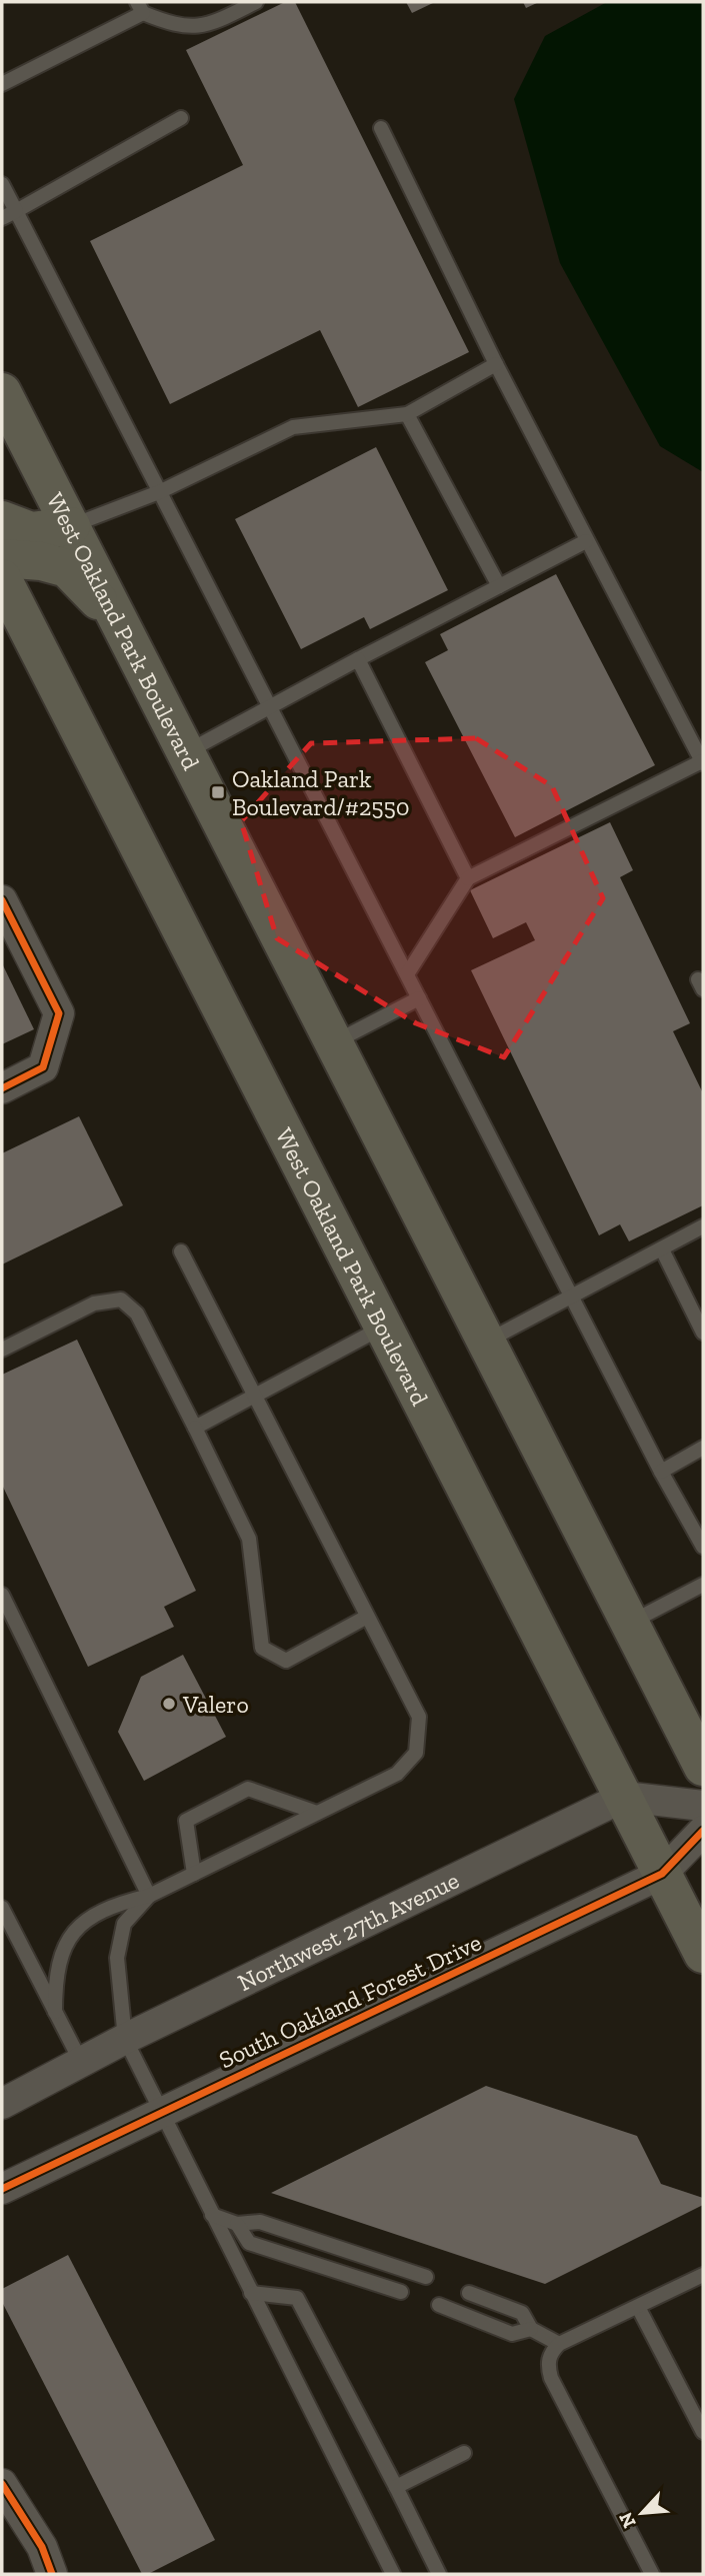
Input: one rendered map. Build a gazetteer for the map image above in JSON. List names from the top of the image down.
{
  "streets": {
    "main road": ["West Oakland Park Boulevard"],
    "street": ["Northwest 27th Avenue", "South Oakland Forest Drive"]
  },
  "crossings": [
    ["West Oakland Park Boulevard", "Northwest 27th Avenue"],
    ["West Oakland Park Boulevard", "South Oakland Forest Drive"]
  ],
  "places": {
    "transit": ["Oakland Park Boulevard/#2550"],
    "other": ["Valero"]
  },
  "north": "bottom left"
}
